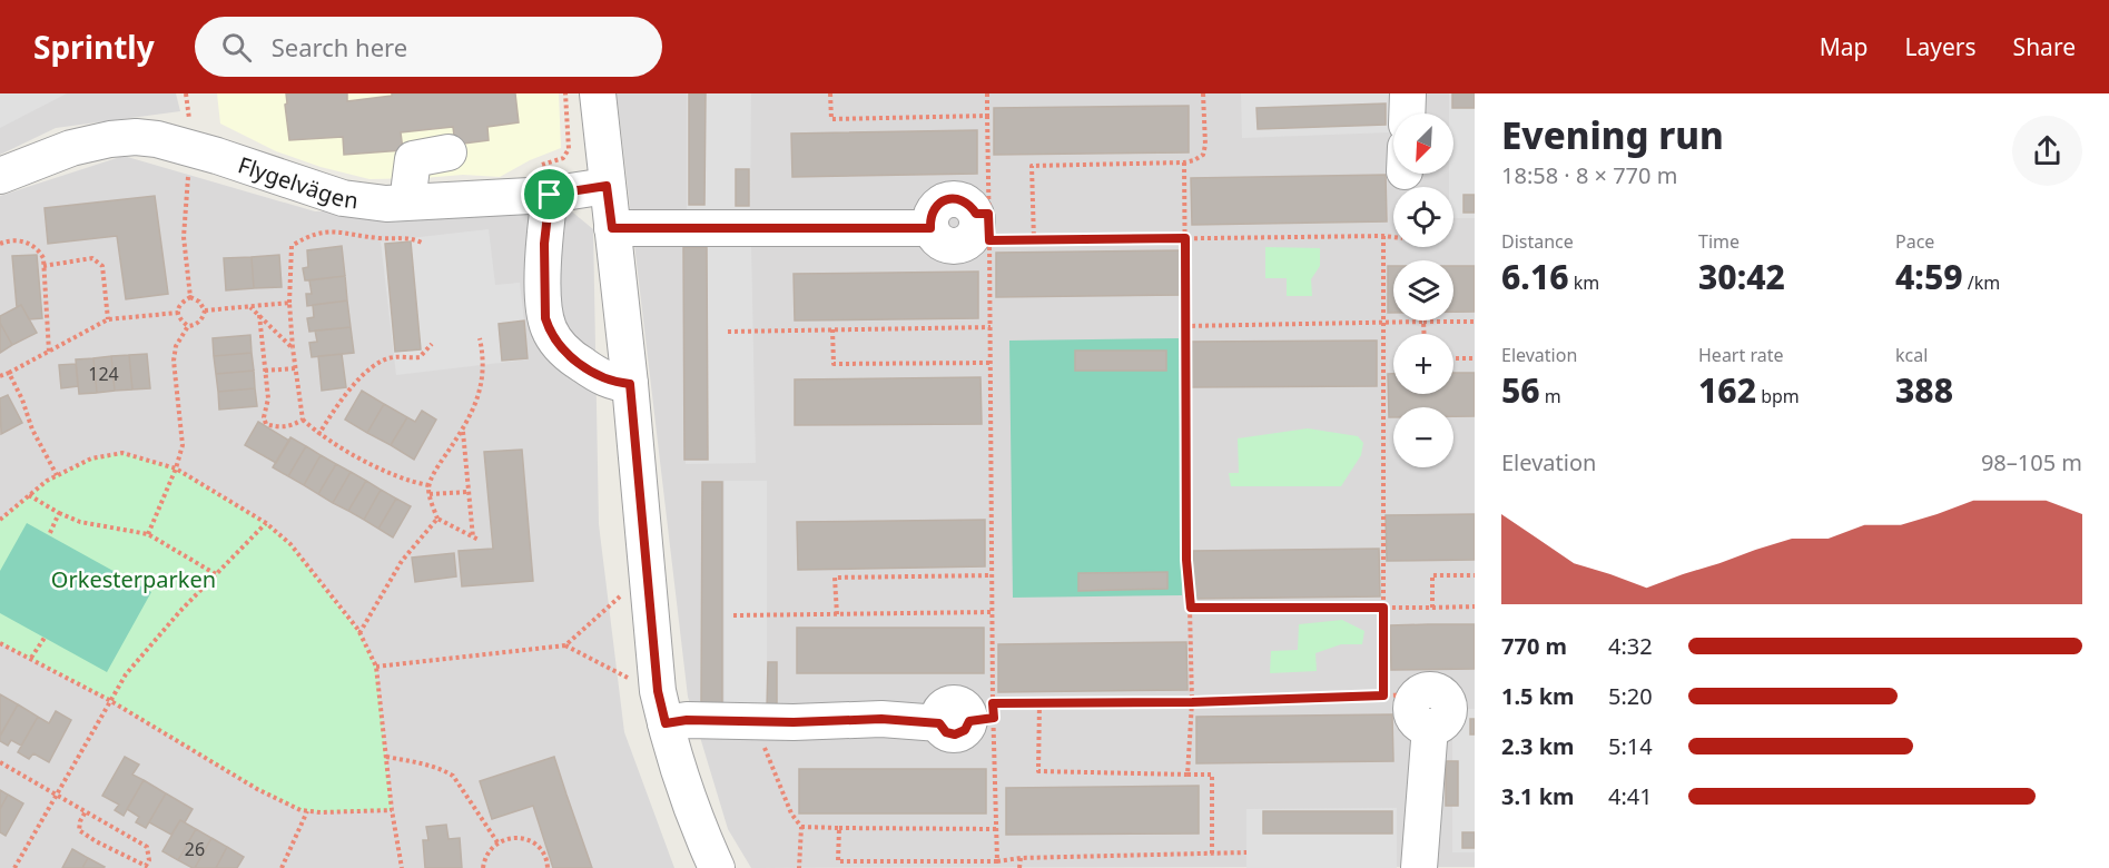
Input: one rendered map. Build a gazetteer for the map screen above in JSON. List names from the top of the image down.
{
  "streets": {
    "street": ["Flygelvägen"]
  },
  "parks": ["Orkesterparken"],
  "house_numbers": ["124", "26"],
  "north": "bottom left",
  "page": {
    "header": "Sprintly",
    "search": "Search here",
    "nav": ["Map", "Layers", "Share"],
    "heading": ["Evening run", "18:58 · 8 × 770 m"],
    "map_buttons": ["+", "−"],
    "stats": [
      ["Distance", "6.16 km"],
      ["Time", "30:42"],
      ["Pace", "4:59 /km"],
      ["Elevation", "56 m"],
      ["Heart rate", "162 bpm"],
      ["kcal", "388"]
    ],
    "chart": ["Elevation", "98–105 m"],
    "list": [
      {
        "name": "770 m",
        "note": "4:32"
      },
      {
        "name": "1.5 km",
        "note": "5:20"
      },
      {
        "name": "2.3 km",
        "note": "5:14"
      },
      {
        "name": "3.1 km",
        "note": "4:41"
      }
    ]
  }
}
